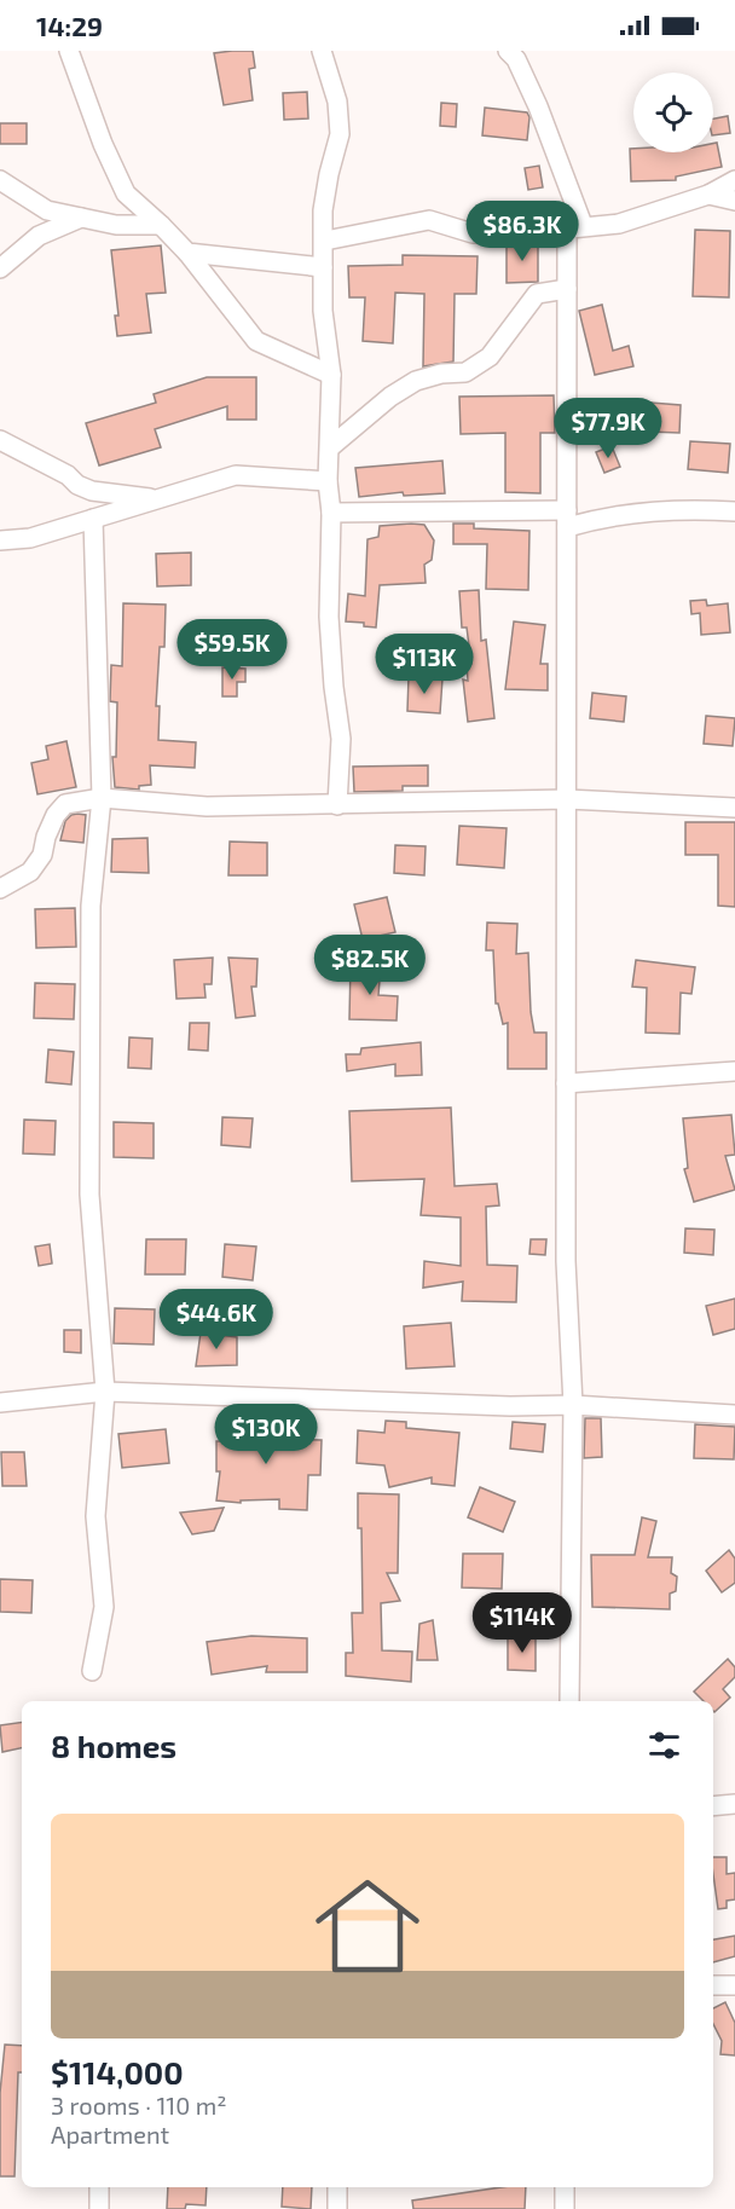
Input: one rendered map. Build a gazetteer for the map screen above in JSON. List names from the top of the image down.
{
  "page": {
    "status": "14:29",
    "price": [
      "$86.3K",
      "$77.9K",
      "$59.5K",
      "$113K",
      "$82.5K",
      "$44.6K",
      "$130K",
      "$114K"
    ],
    "heading": "8 homes",
    "list": [
      {
        "name": "$114,000",
        "note": "3 rooms · 110 m² · Apartment"
      }
    ]
  }
}
